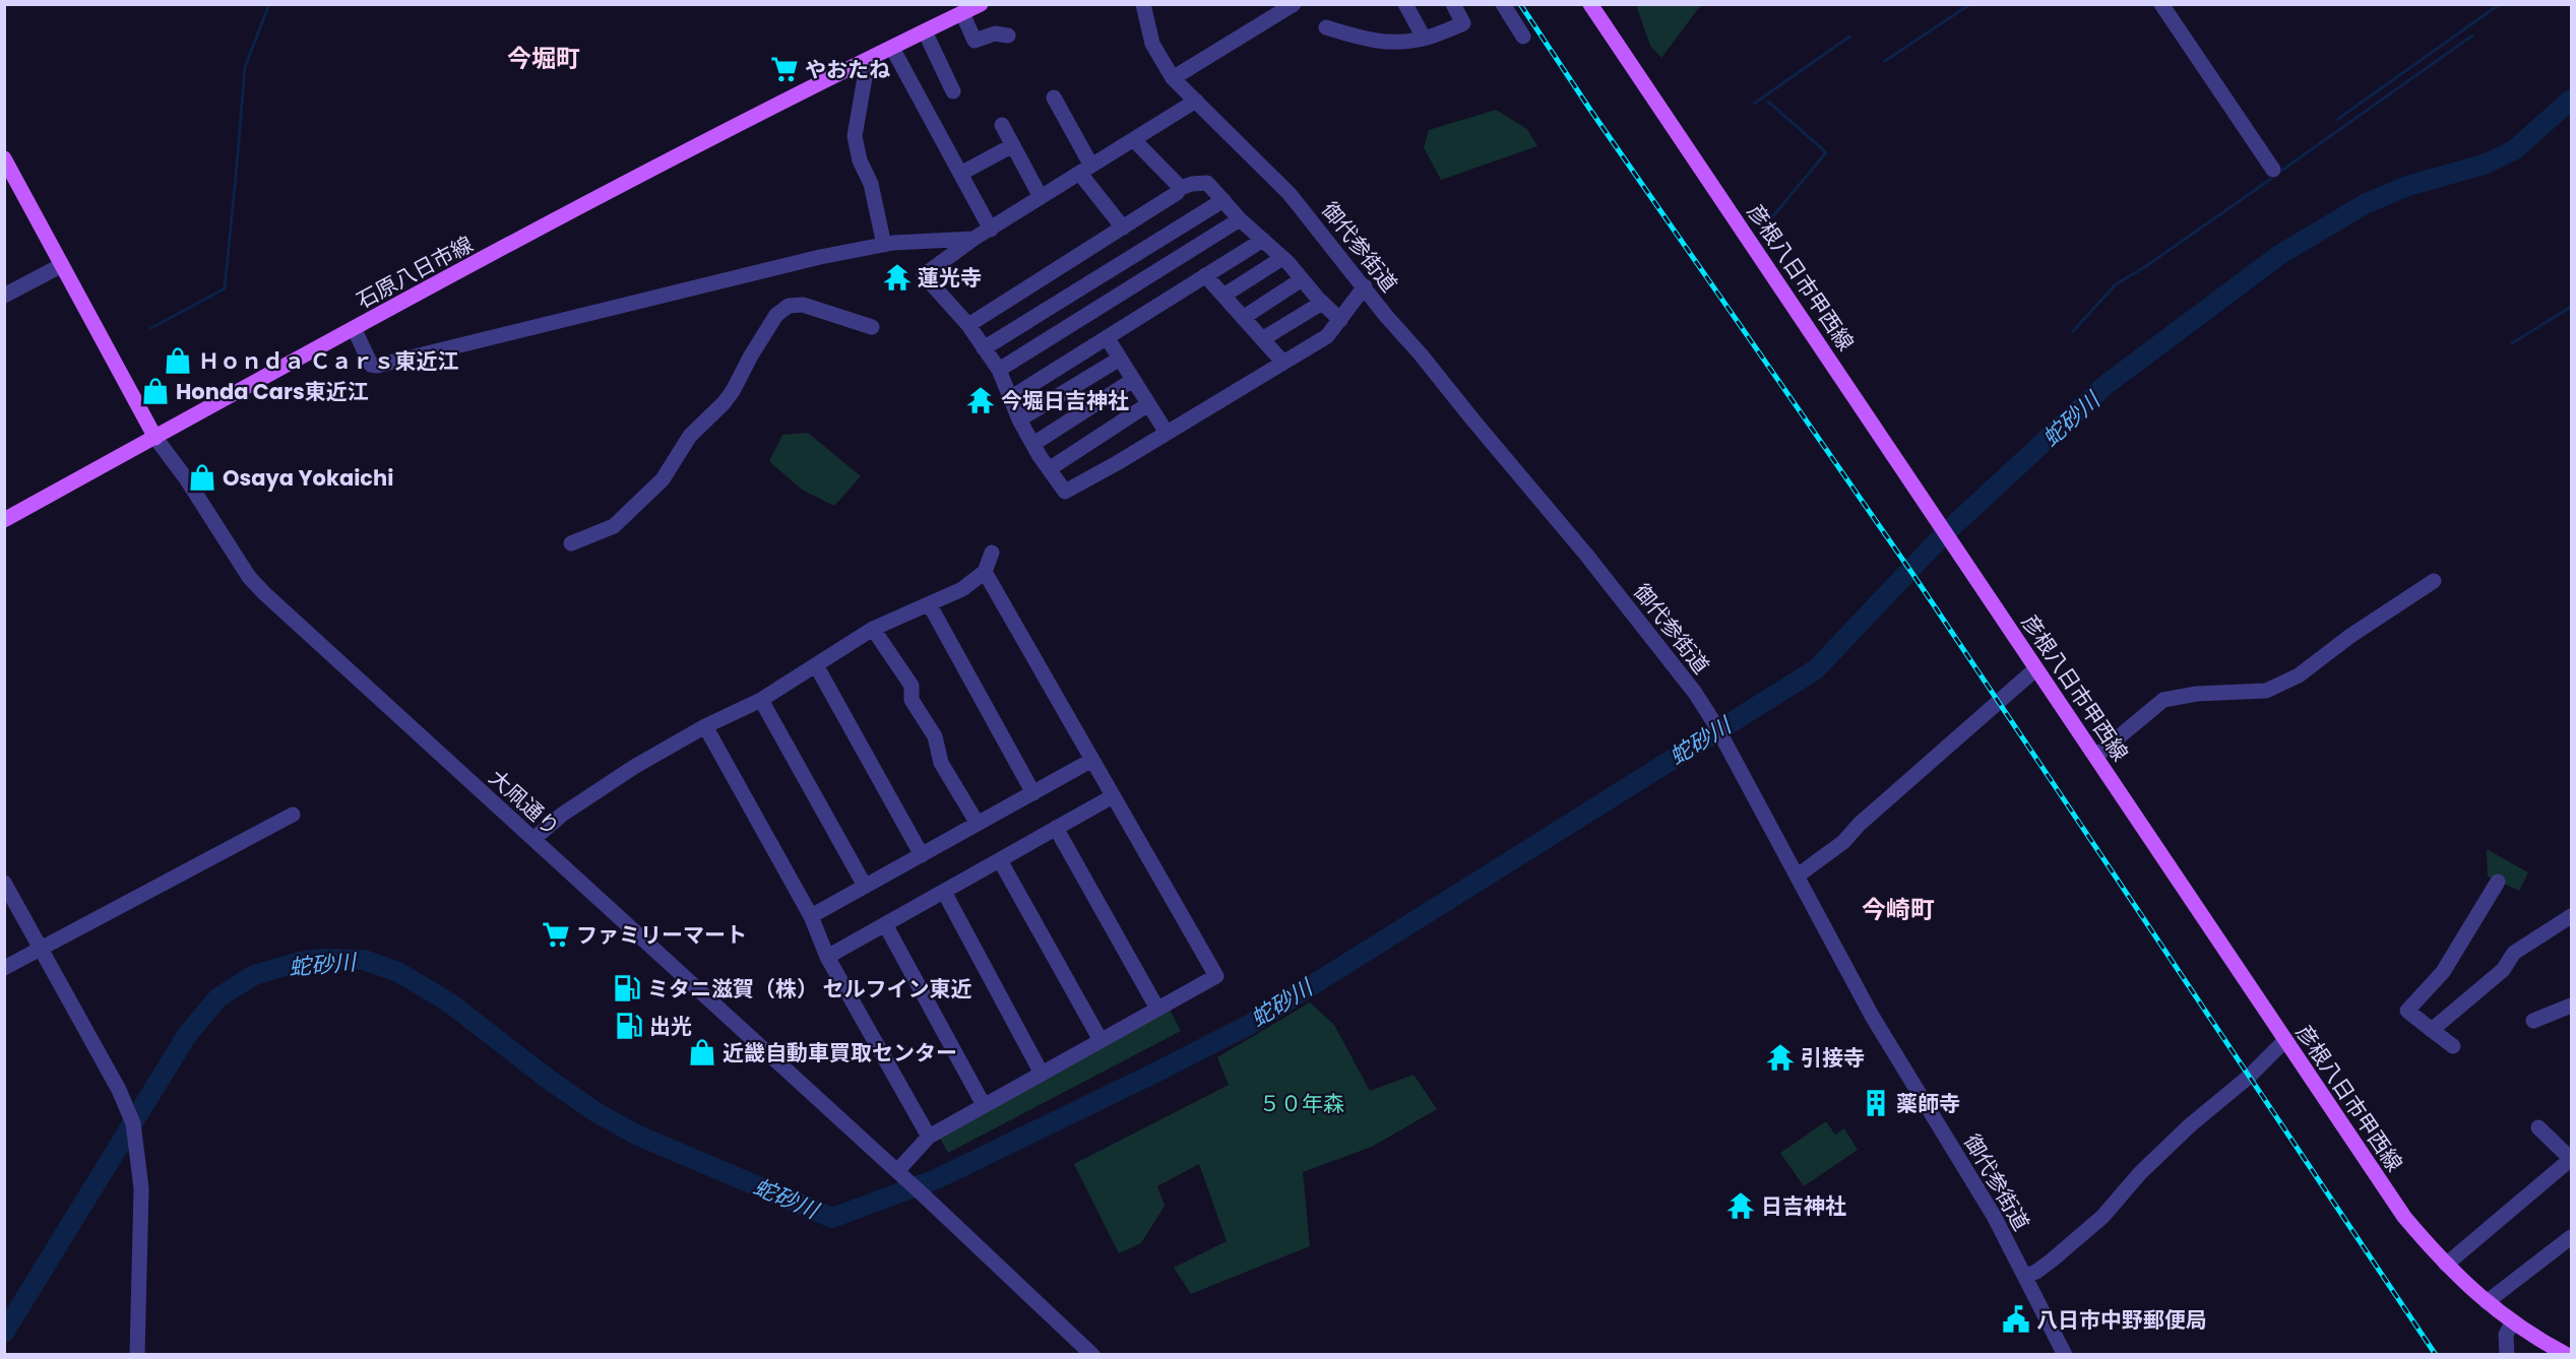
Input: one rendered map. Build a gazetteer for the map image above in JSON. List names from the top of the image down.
{
  "streets": {
    "main road": ["石原八日市線", "彦根八日市甲西線"],
    "street": ["御代参街道", "大凧通り"]
  },
  "crossings": [
    ["石原八日市線", "大凧通り"]
  ],
  "districts": ["今堀町", "今崎町"],
  "water": ["蛇砂川"],
  "parks": ["５０年森"],
  "places": {
    "supermarket": ["やおたね", "ファミリーマート"],
    "temple": [
      "蓮光寺",
      "今堀日吉神社",
      "引接寺",
      "日吉神社"
    ],
    "shop": [
      "Ｈｏｎｄａ Ｃａｒｓ東近江",
      "Honda Cars東近江",
      "Osaya Yokaichi",
      "近畿自動車買取センター"
    ],
    "fuel station": ["ミタニ滋賀（株） セルフイン東近", "出光"],
    "building": ["薬師寺"],
    "public building": ["八日市中野郵便局"]
  }
}
